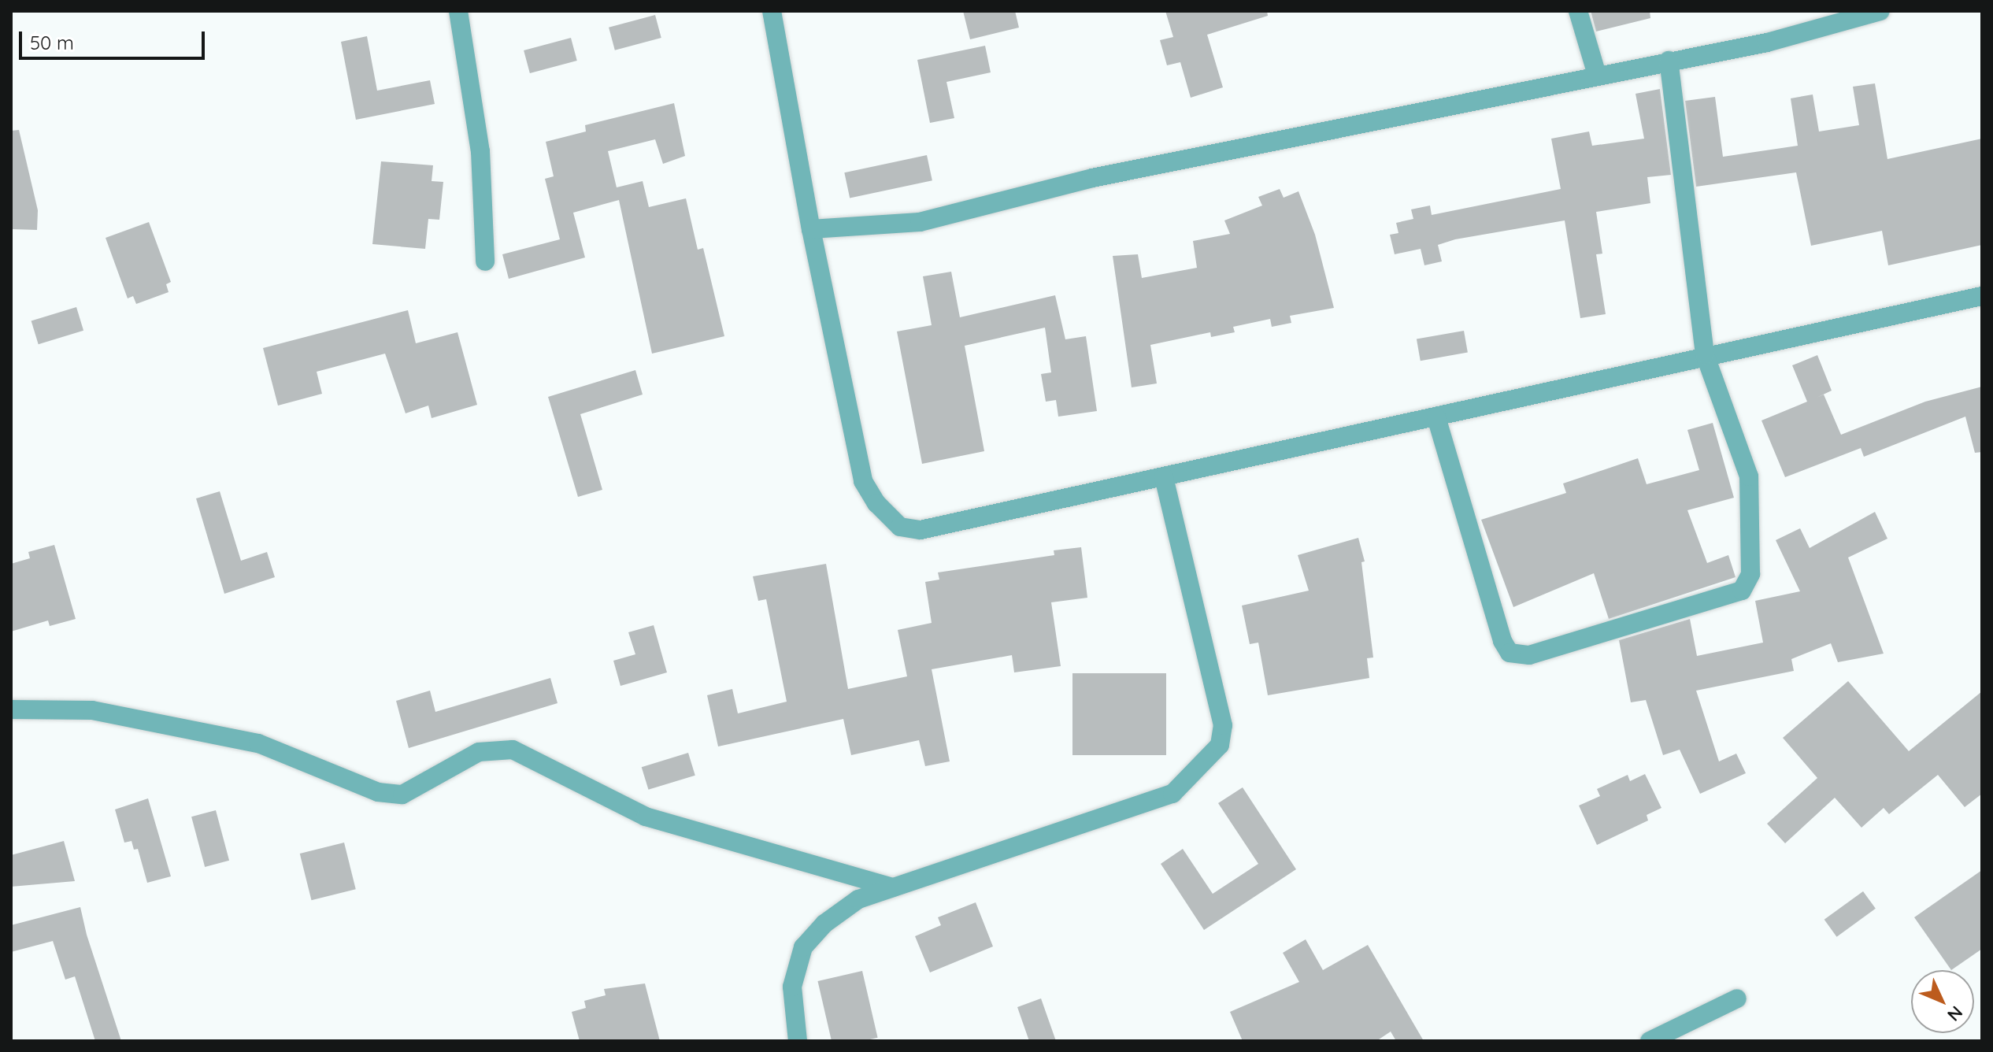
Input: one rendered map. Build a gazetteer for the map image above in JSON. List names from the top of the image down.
{
  "scale_bar": "50 m",
  "north": "bottom right"
}
